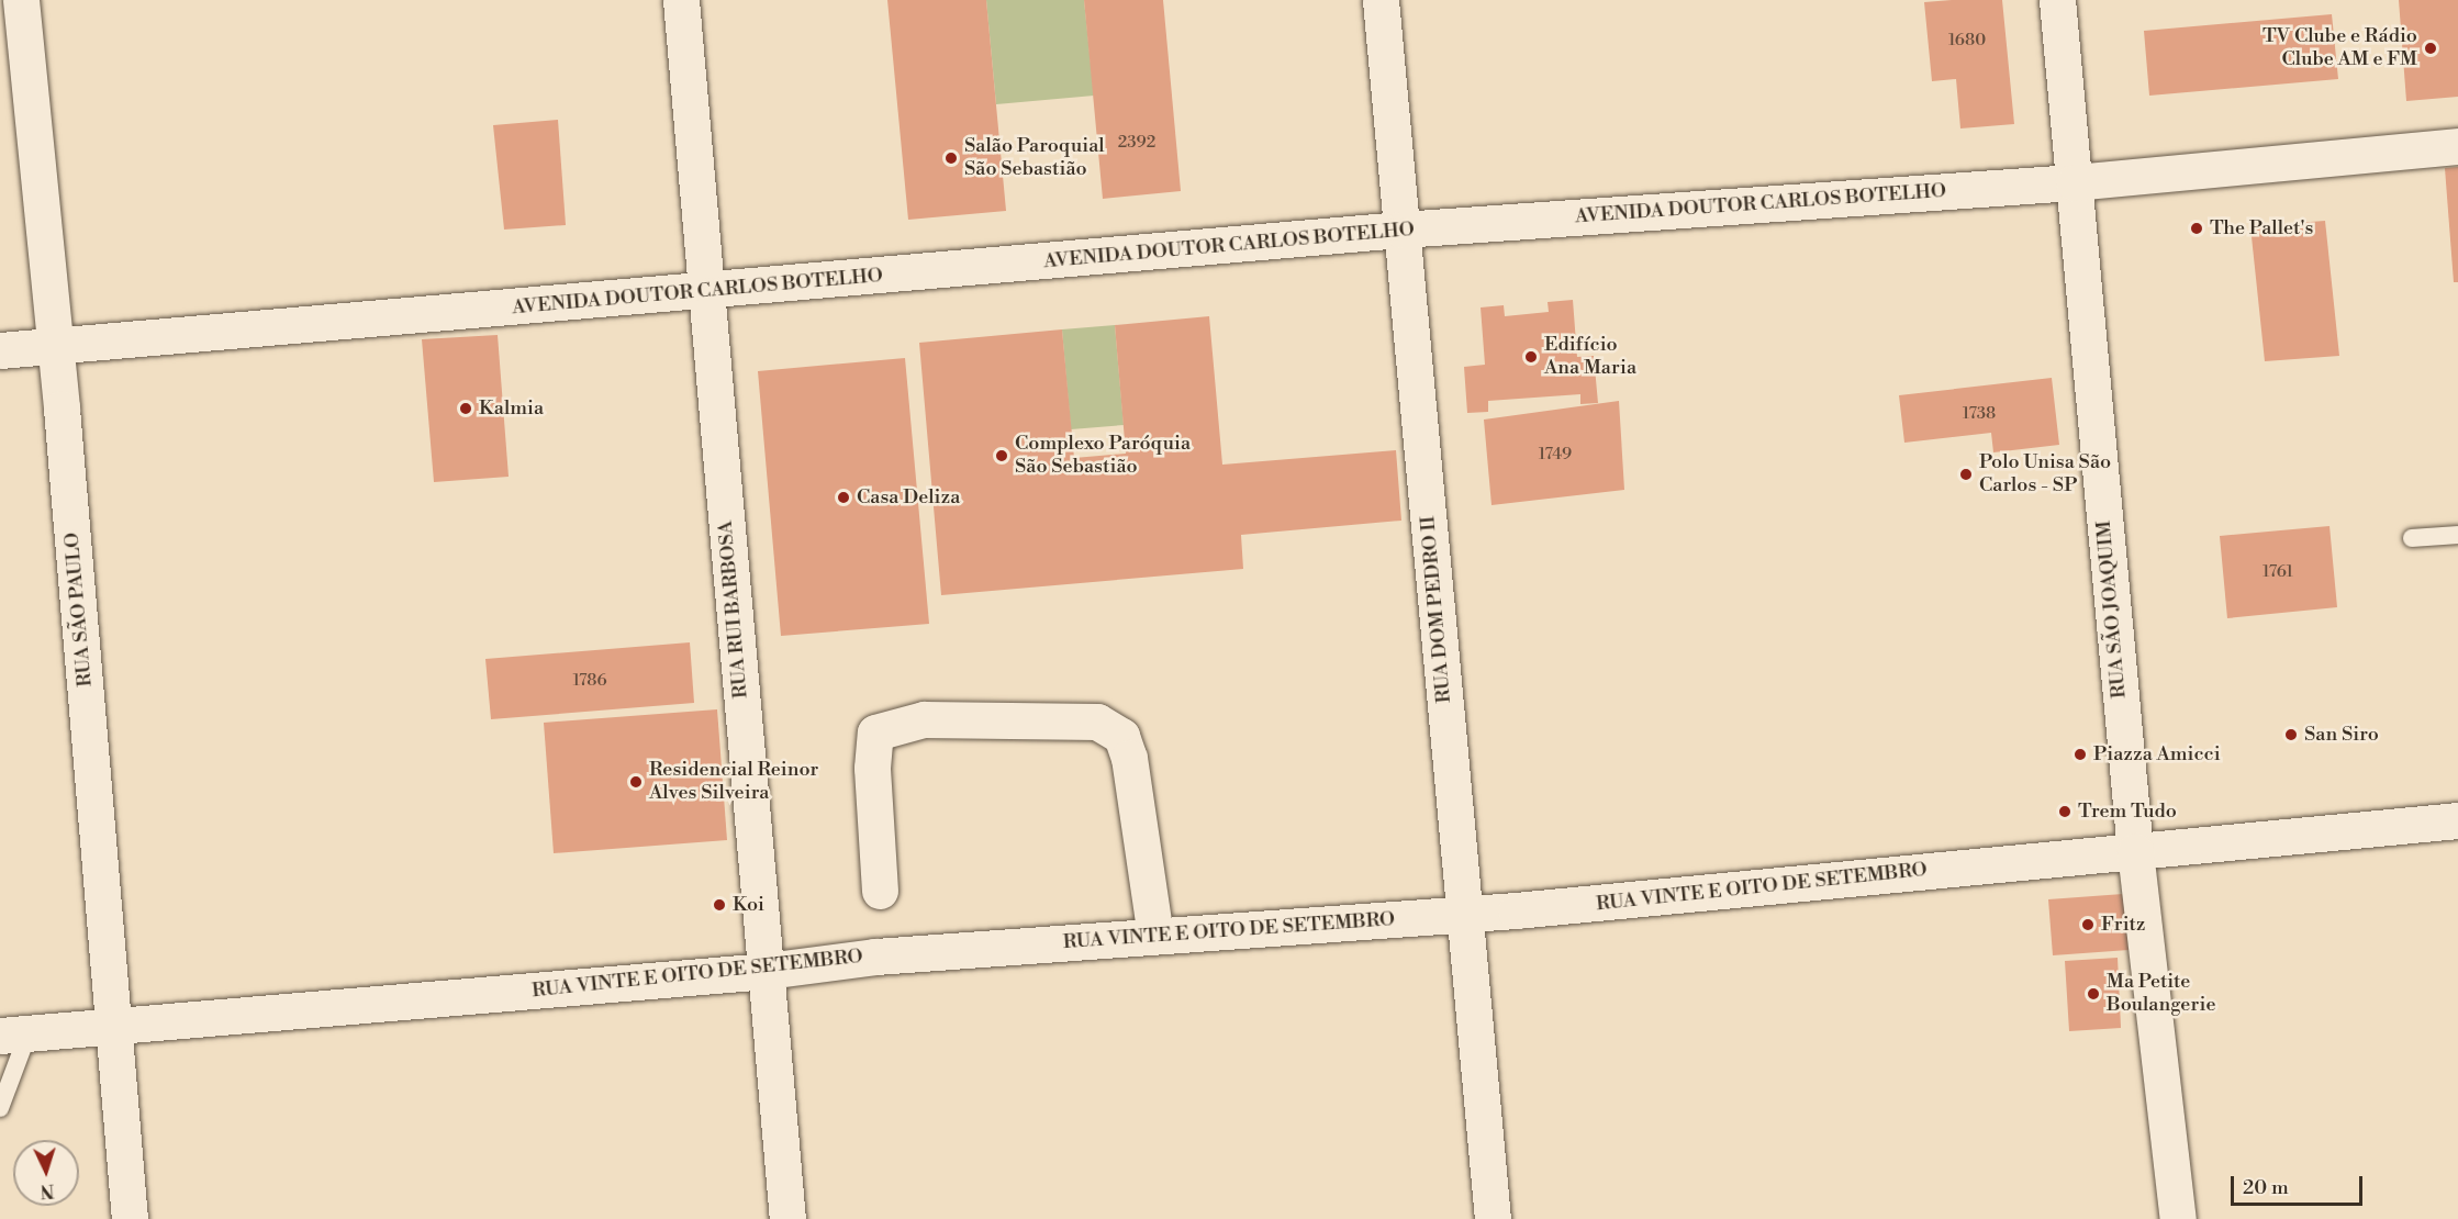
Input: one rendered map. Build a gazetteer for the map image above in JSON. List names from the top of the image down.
{
  "streets": {
    "main road": [
      "AVENIDA DOUTOR CARLOS BOTELHO",
      "RUA SÃO PAULO",
      "RUA RUI BARBOSA",
      "RUA DOM PEDRO II",
      "RUA SÃO JOAQUIM",
      "RUA VINTE E OITO DE SETEMBRO"
    ]
  },
  "crossings": [
    ["AVENIDA DOUTOR CARLOS BOTELHO", "RUA SÃO PAULO"],
    ["AVENIDA DOUTOR CARLOS BOTELHO", "RUA RUI BARBOSA"],
    ["AVENIDA DOUTOR CARLOS BOTELHO", "RUA DOM PEDRO II"],
    ["AVENIDA DOUTOR CARLOS BOTELHO", "RUA SÃO JOAQUIM"],
    ["RUA SÃO PAULO", "RUA VINTE E OITO DE SETEMBRO"],
    ["RUA RUI BARBOSA", "RUA VINTE E OITO DE SETEMBRO"],
    ["RUA DOM PEDRO II", "RUA VINTE E OITO DE SETEMBRO"],
    ["RUA SÃO JOAQUIM", "RUA VINTE E OITO DE SETEMBRO"]
  ],
  "places": [
    "TV Clube e Rádio Clube AM e FM",
    "Salão Paroquial São Sebastião",
    "The Pallet's",
    "Edifício Ana Maria",
    "Kalmia",
    "Complexo Paróquia São Sebastião",
    "Polo Unisa São Carlos - SP",
    "Casa Deliza",
    "San Siro",
    "Piazza Amicci",
    "Residencial Reinor Alves Silveira",
    "Trem Tudo",
    "Koi",
    "Fritz",
    "Ma Petite Boulangerie"
  ],
  "house_numbers": [
    "1680",
    "2392",
    "1738",
    "1749",
    "1761",
    "1786"
  ],
  "scale_bar": "20 m",
  "north": "bottom"
}
